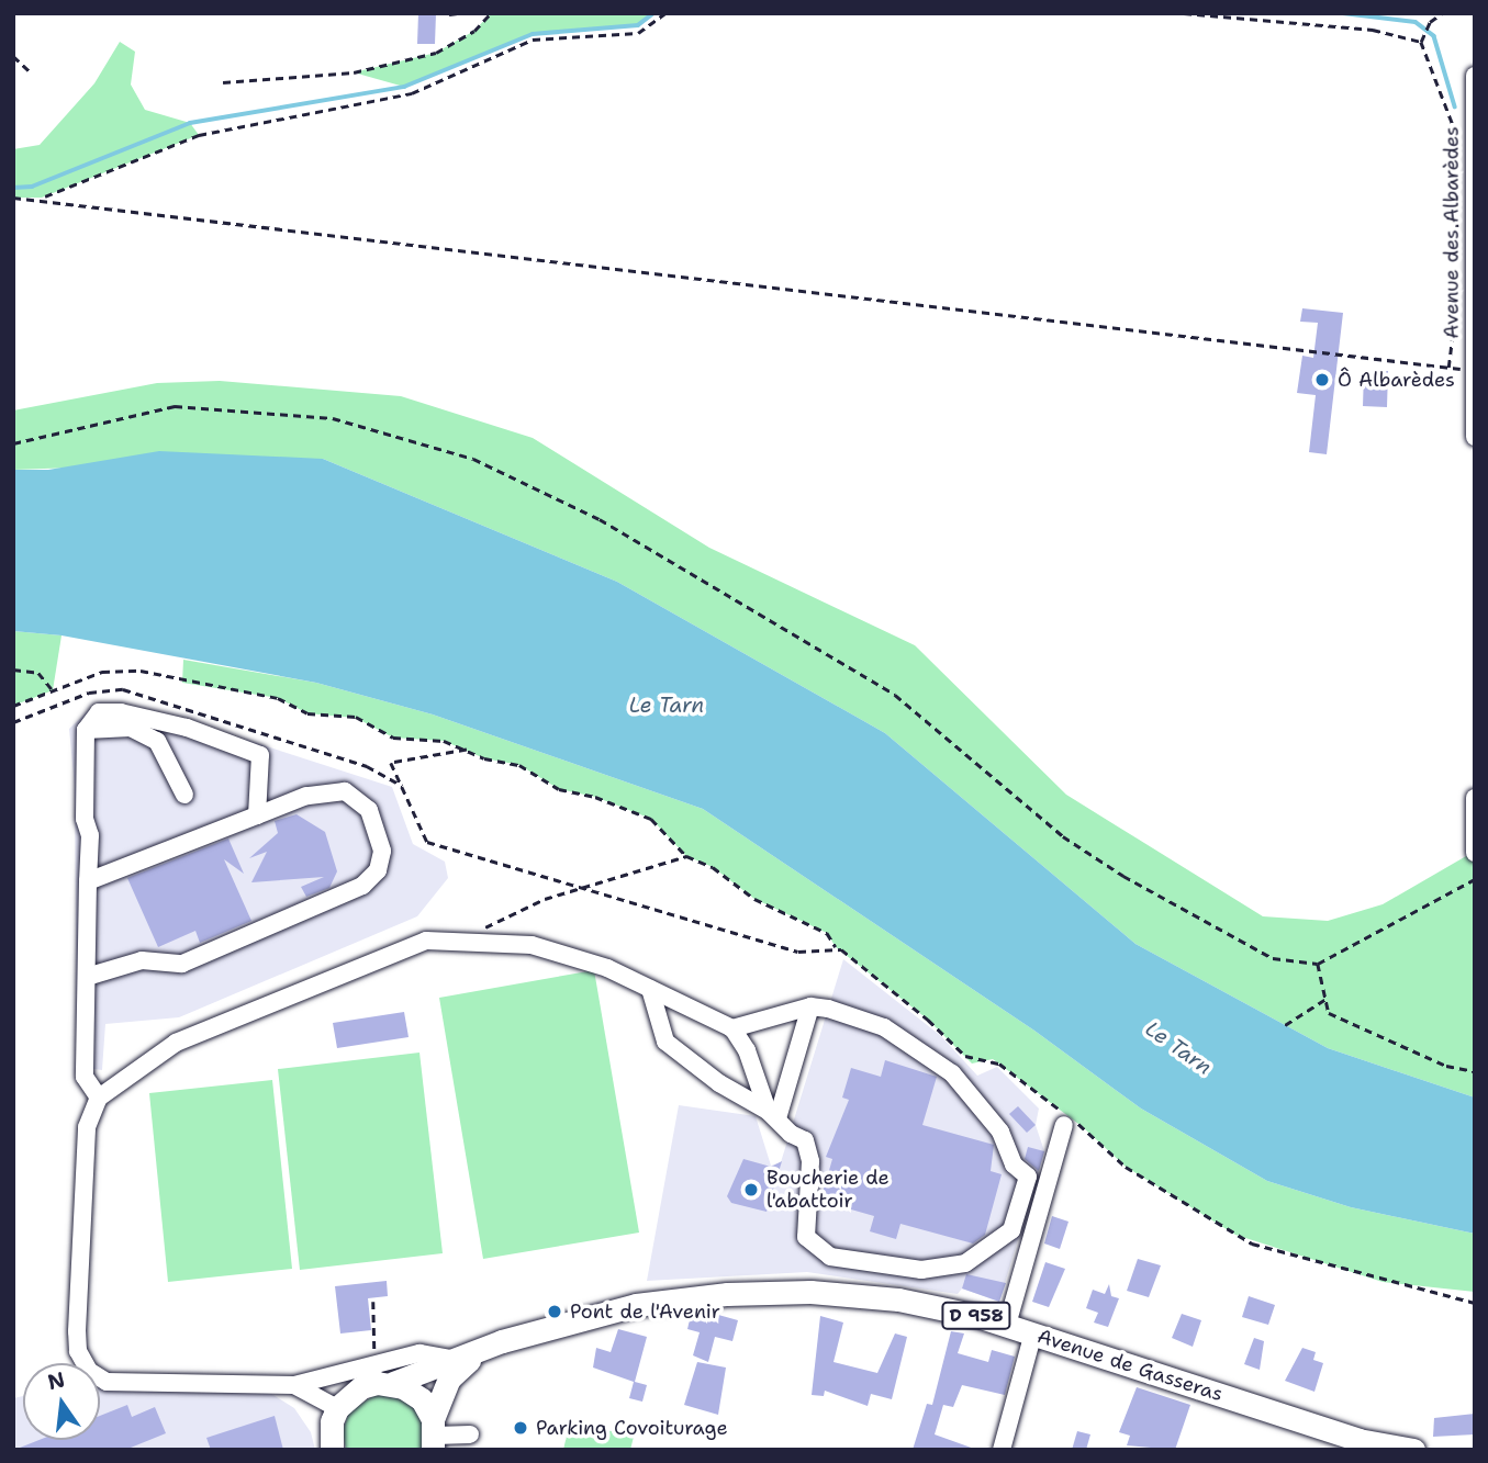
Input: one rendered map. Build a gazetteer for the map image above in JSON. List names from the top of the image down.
{
  "streets": {
    "main road": ["D 958", "Avenue de Gasseras"],
    "street": ["Avenue des Albarèdes"]
  },
  "water": ["Le Tarn"],
  "places": [
    "Ô Albarèdes",
    "Boucherie de l'abattoir",
    "Pont de l'Avenir",
    "Parking Covoiturage"
  ],
  "north": "top"
}
